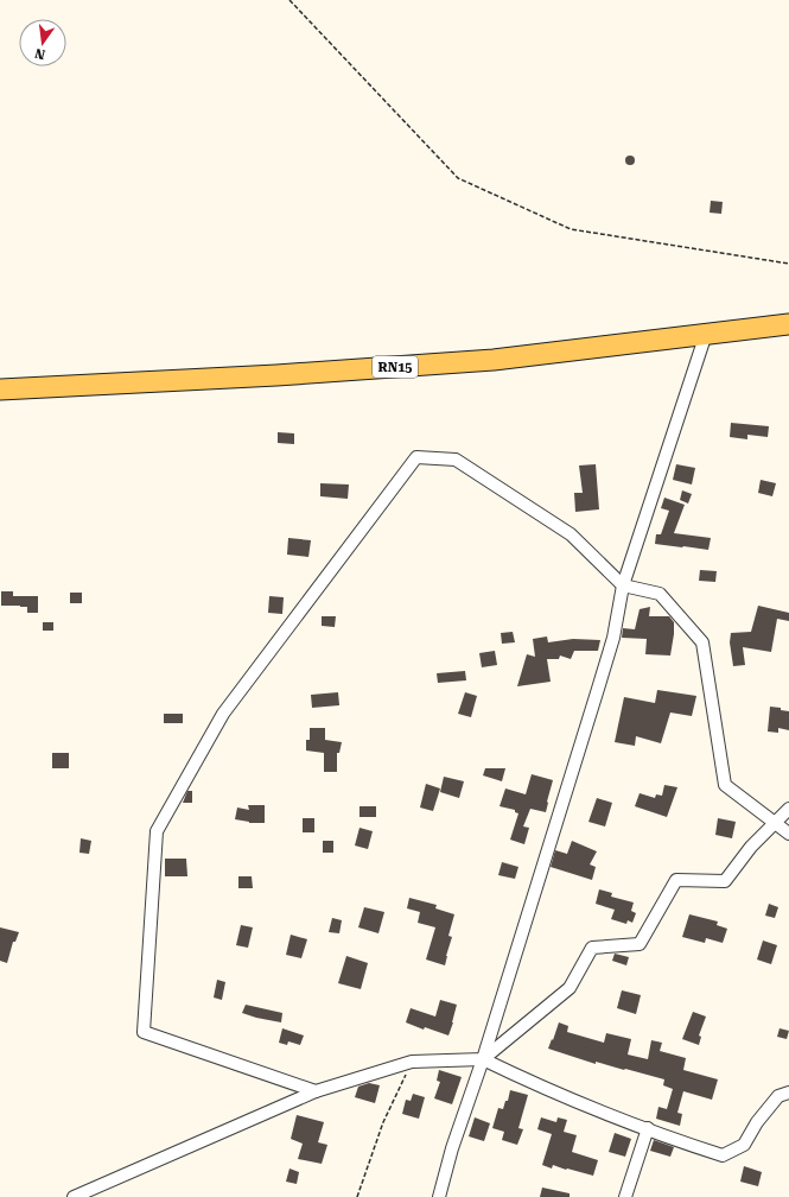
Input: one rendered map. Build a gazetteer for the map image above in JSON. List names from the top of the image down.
{
  "streets": {
    "main road": ["RN15"]
  },
  "north": "bottom"
}
